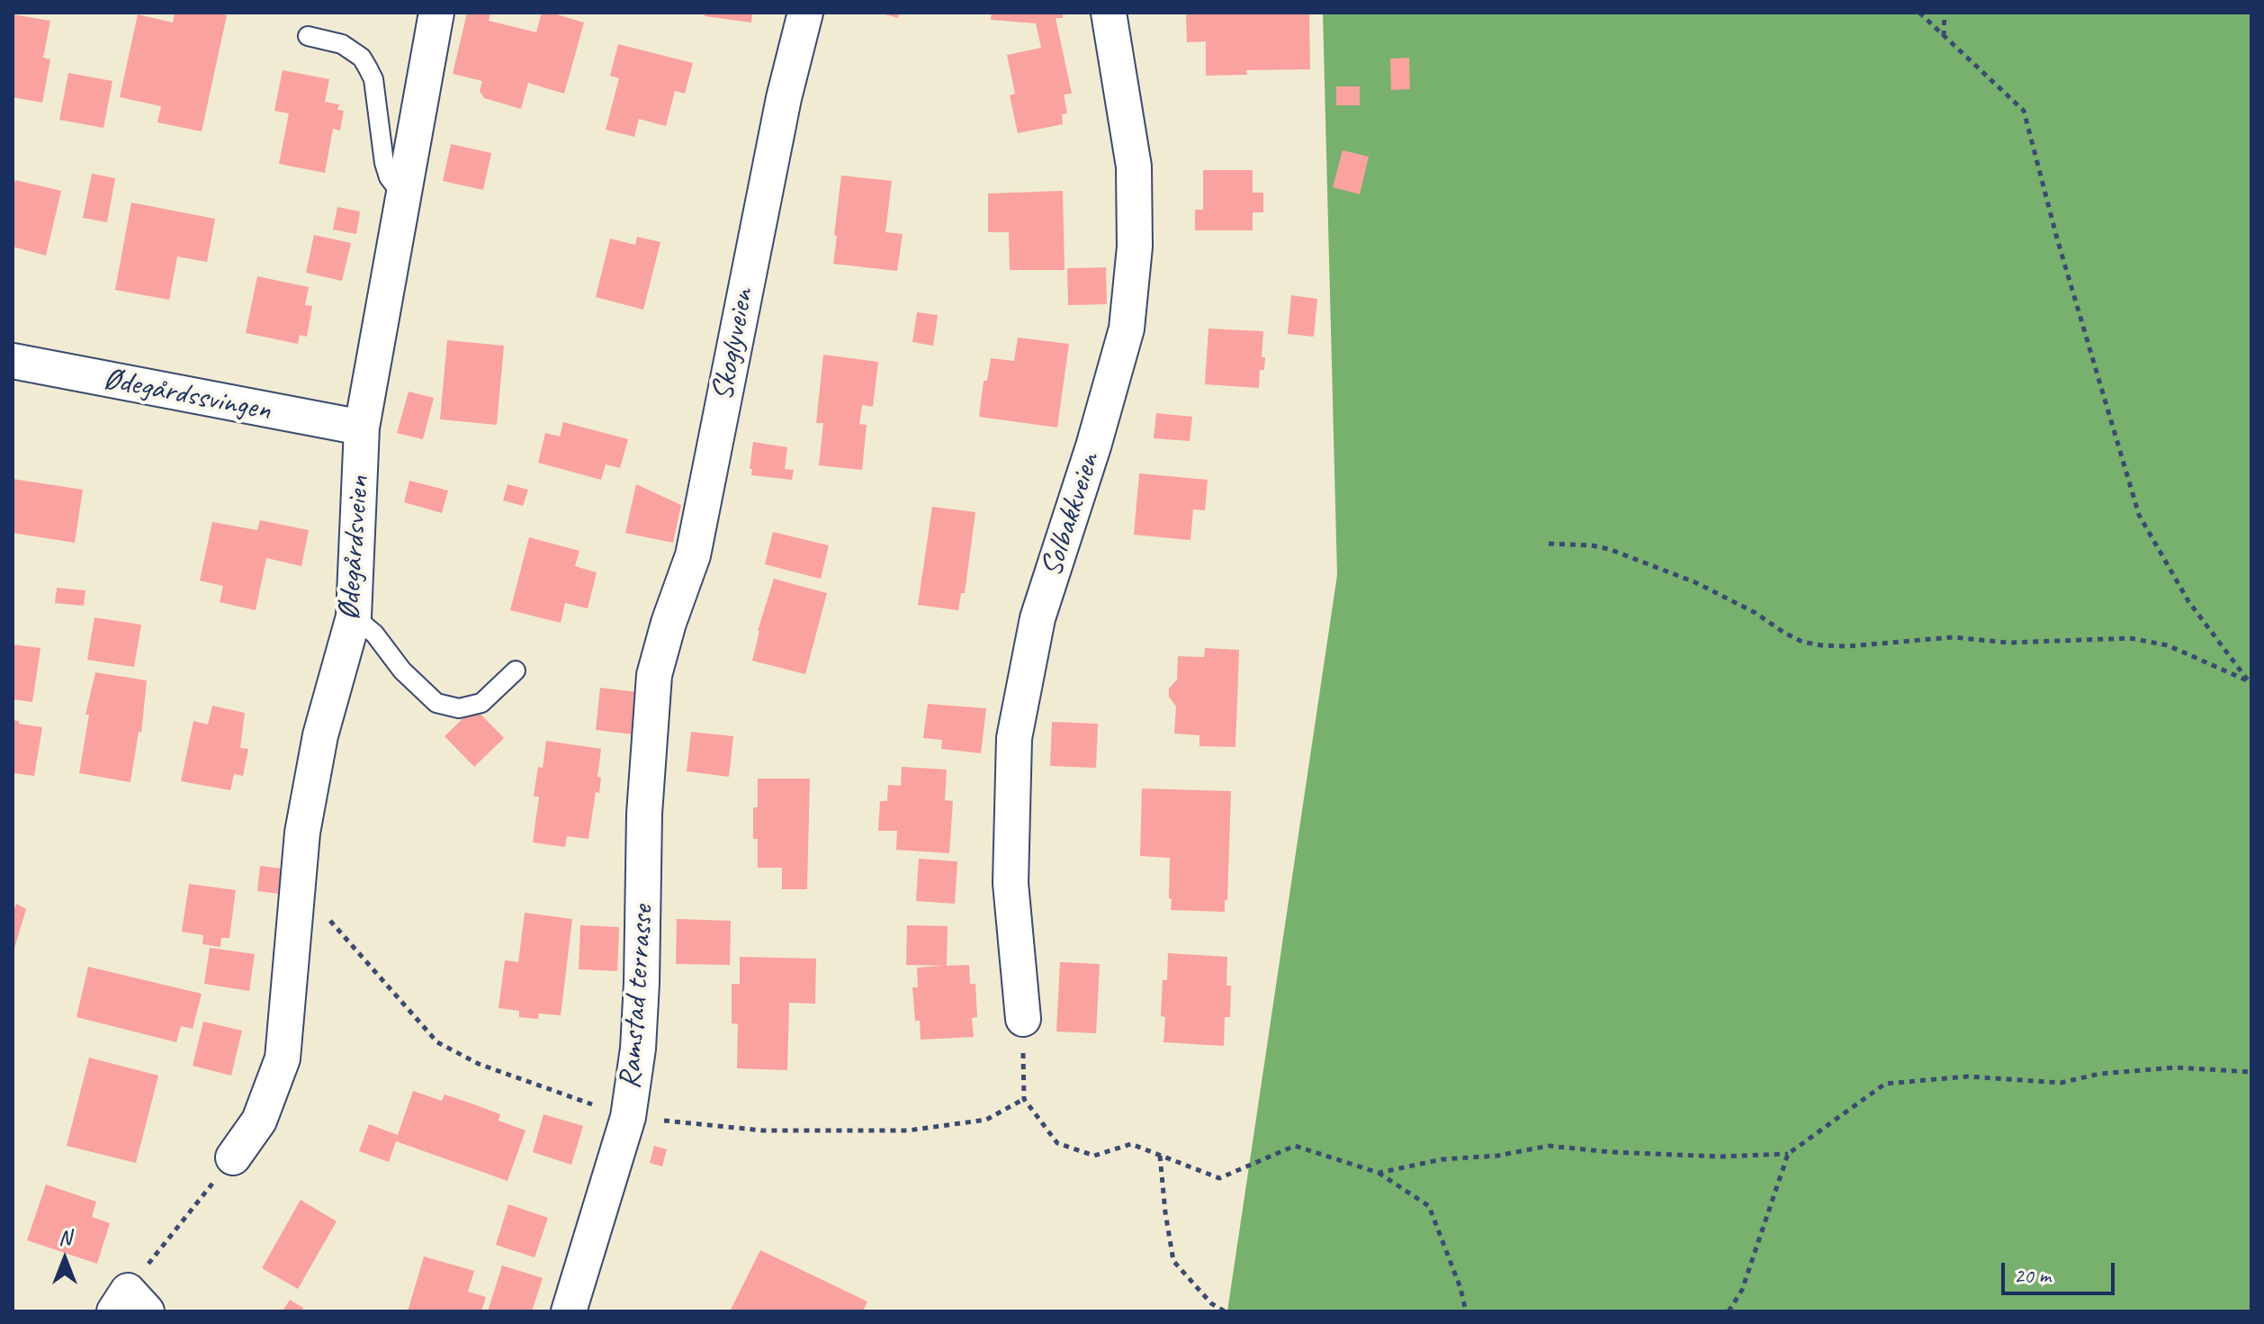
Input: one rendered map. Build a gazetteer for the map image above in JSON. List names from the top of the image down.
{
  "streets": {
    "street": [
      "Skoglyveien",
      "Ødegårdssvingen",
      "Solbakkveien",
      "Ødegårdsveien",
      "Ramstad terrasse"
    ]
  },
  "crossings": [
    ["Skoglyveien", "Ramstad terrasse"],
    ["Ødegårdssvingen", "Ødegårdsveien"]
  ],
  "scale_bar": "20 m",
  "north": "top"
}
